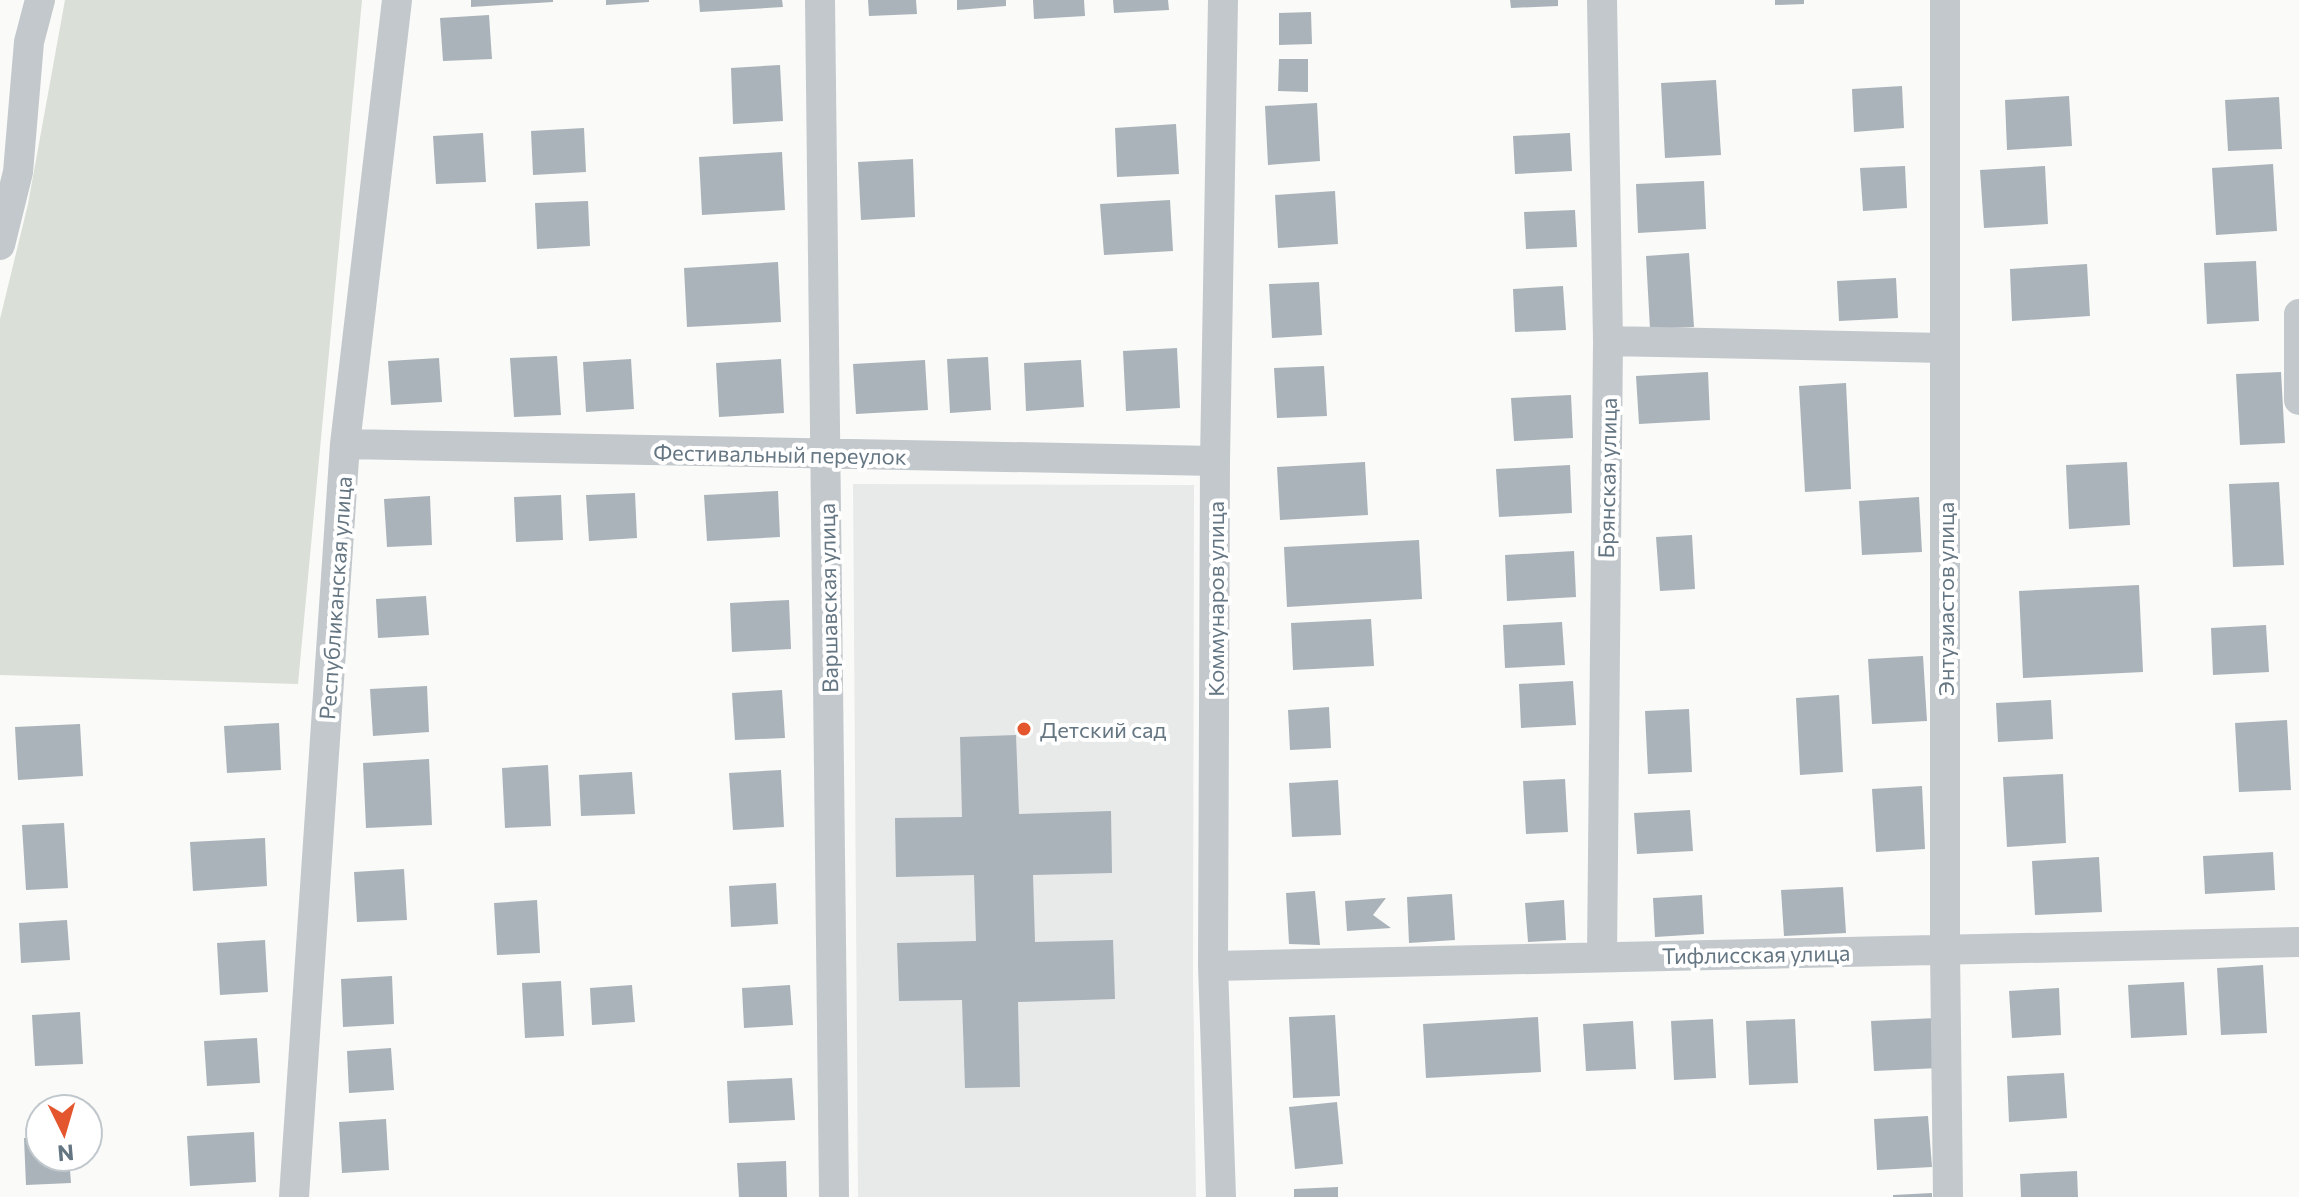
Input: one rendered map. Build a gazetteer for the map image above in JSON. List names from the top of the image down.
{
  "streets": {
    "street": [
      "Фестивальный переулок",
      "Брянская улица",
      "Республиканская улица",
      "Варшавская улица",
      "Коммунаров улица",
      "Энтузиастов улица",
      "Тифлисская улица"
    ]
  },
  "crossings": [
    ["Фестивальный переулок", "Республиканская улица"],
    ["Фестивальный переулок", "Варшавская улица"],
    ["Фестивальный переулок", "Коммунаров улица"],
    ["Брянская улица", "Тифлисская улица"],
    ["Коммунаров улица", "Тифлисская улица"],
    ["Энтузиастов улица", "Тифлисская улица"]
  ],
  "places": ["Детский сад"],
  "north": "bottom"
}
